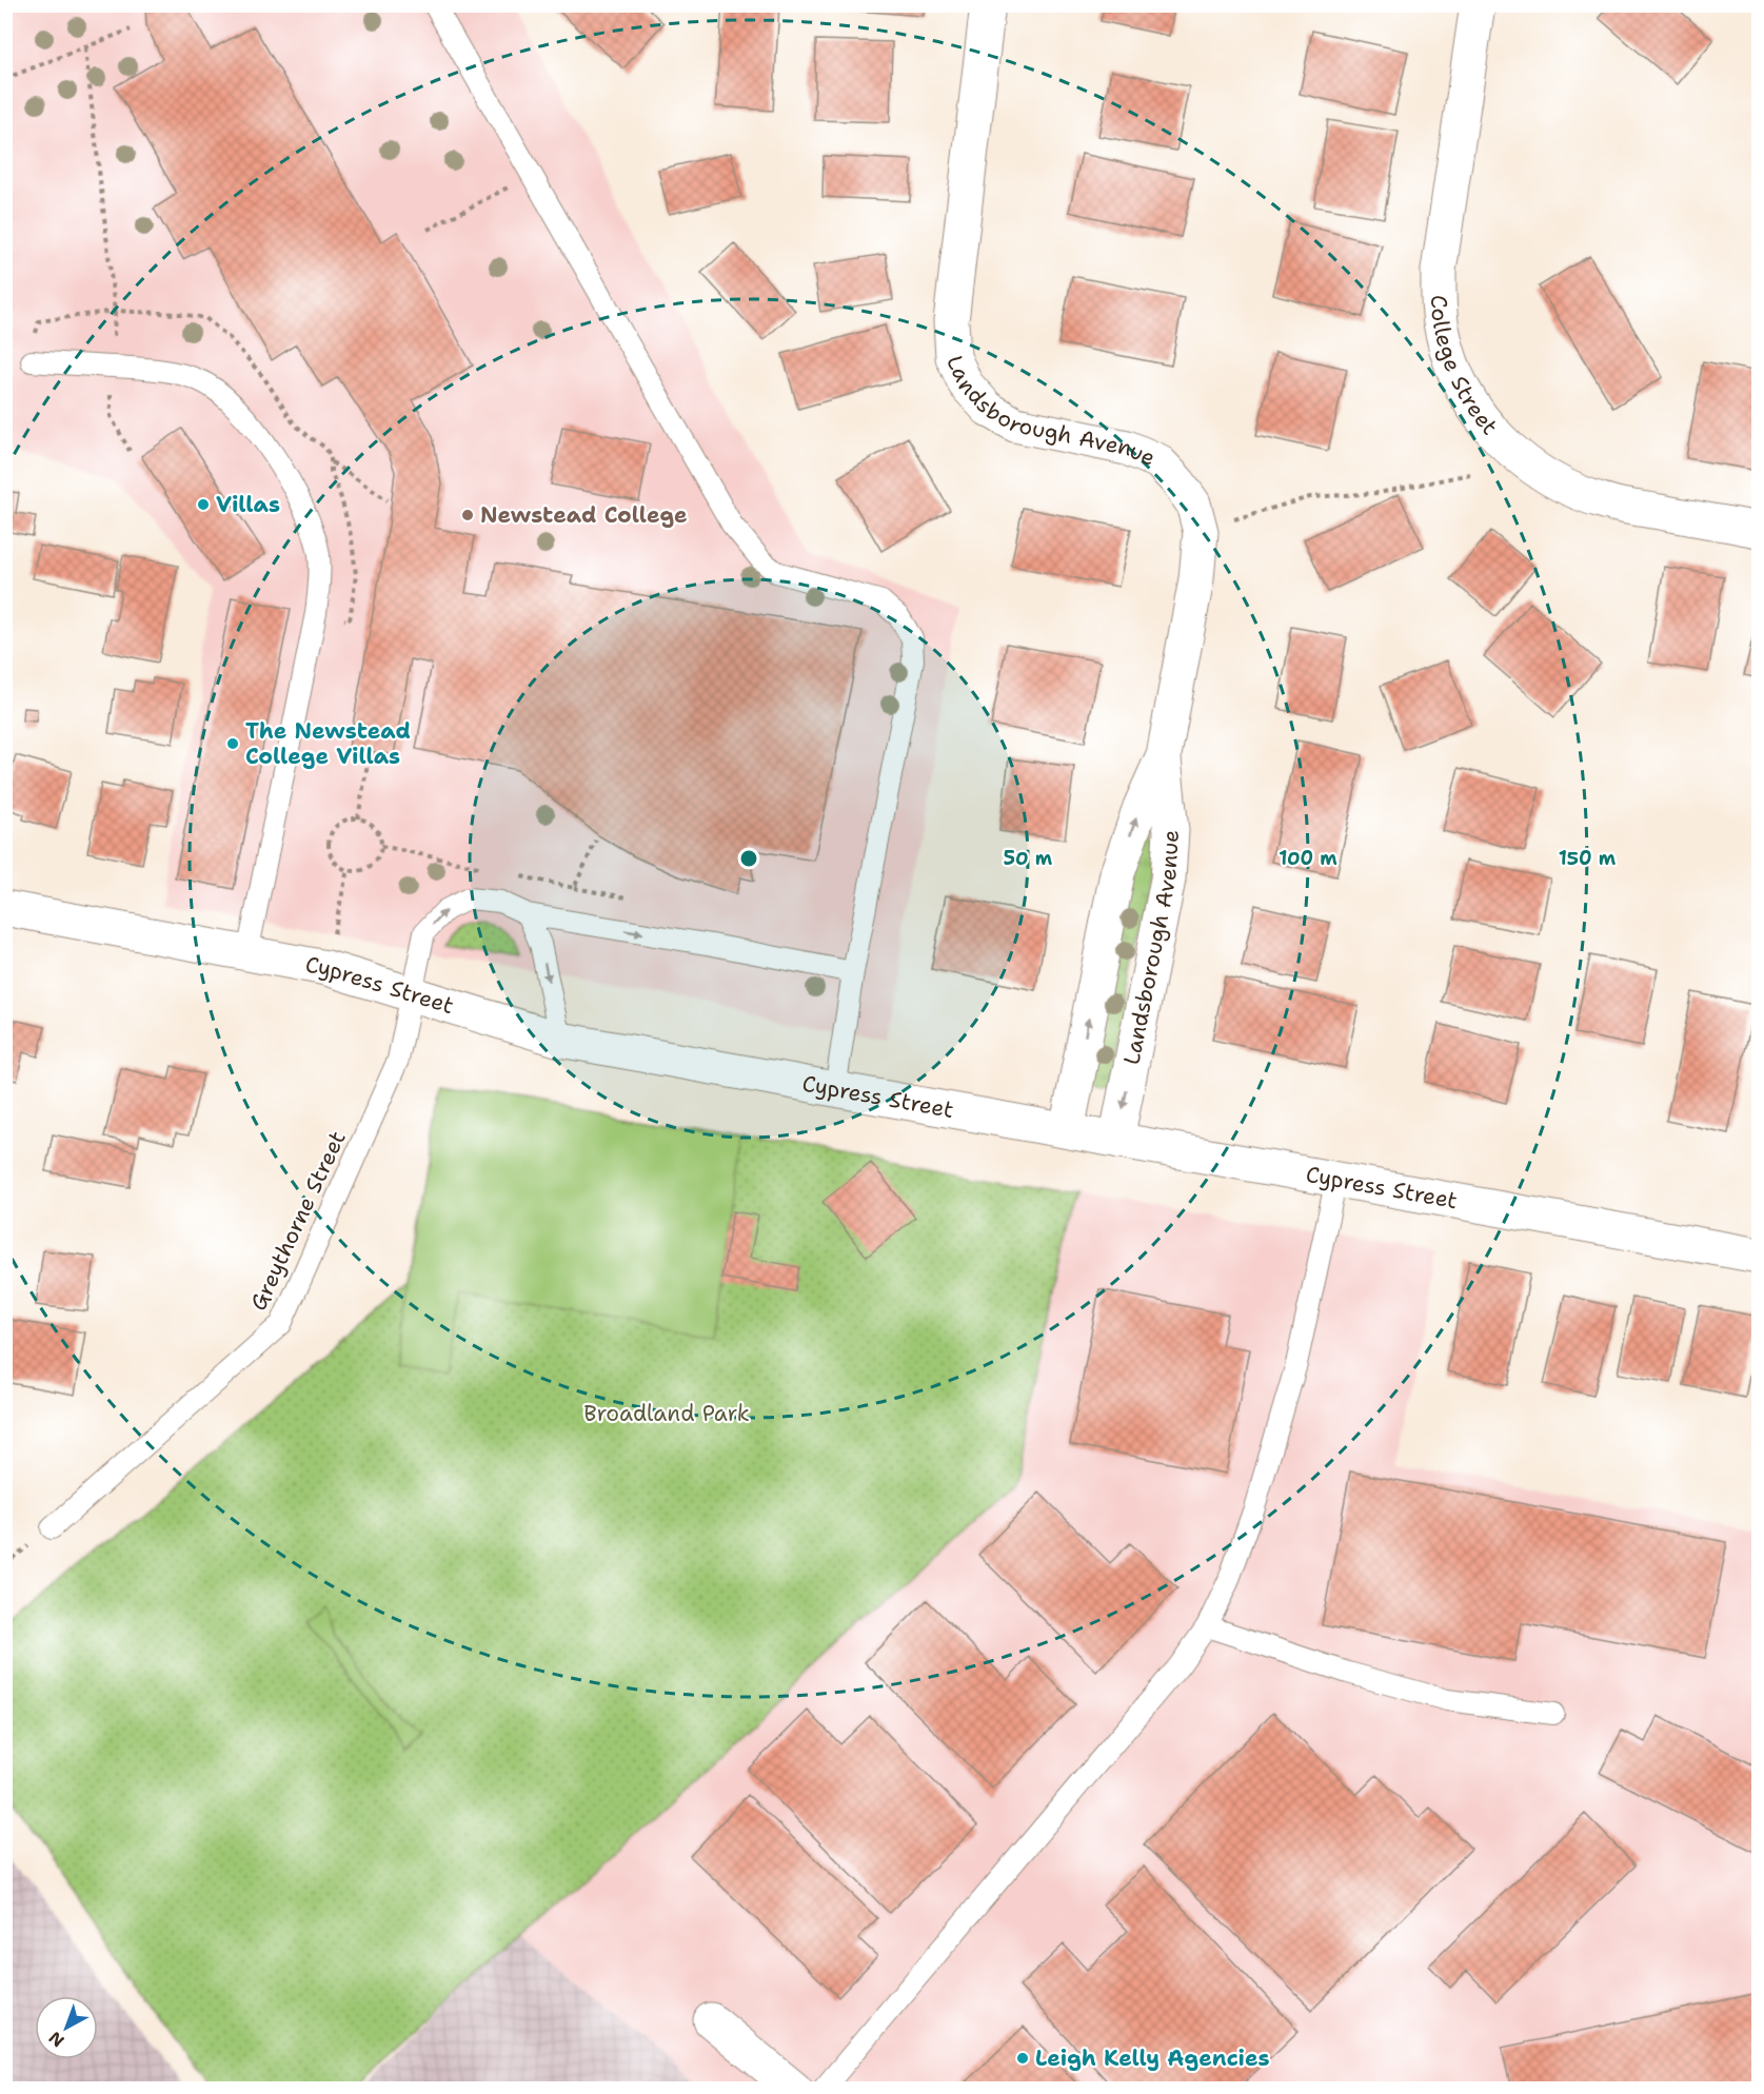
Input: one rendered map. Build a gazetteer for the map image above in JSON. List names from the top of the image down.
{
  "streets": {
    "street": ["College Street", "Landsborough Avenue", "Cypress Street"],
    "lane": ["Greythorne Street"]
  },
  "crossings": [
    ["Landsborough Avenue", "Cypress Street"],
    ["Cypress Street", "Greythorne Street"]
  ],
  "one_way": ["Greythorne Street"],
  "parks": ["Broadland Park"],
  "places": [
    "Villas",
    "Newstead College",
    "The Newstead College Villas",
    "Leigh Kelly Agencies"
  ],
  "north": "bottom left",
  "rings": ["50 m", "100 m", "150 m"]
}
